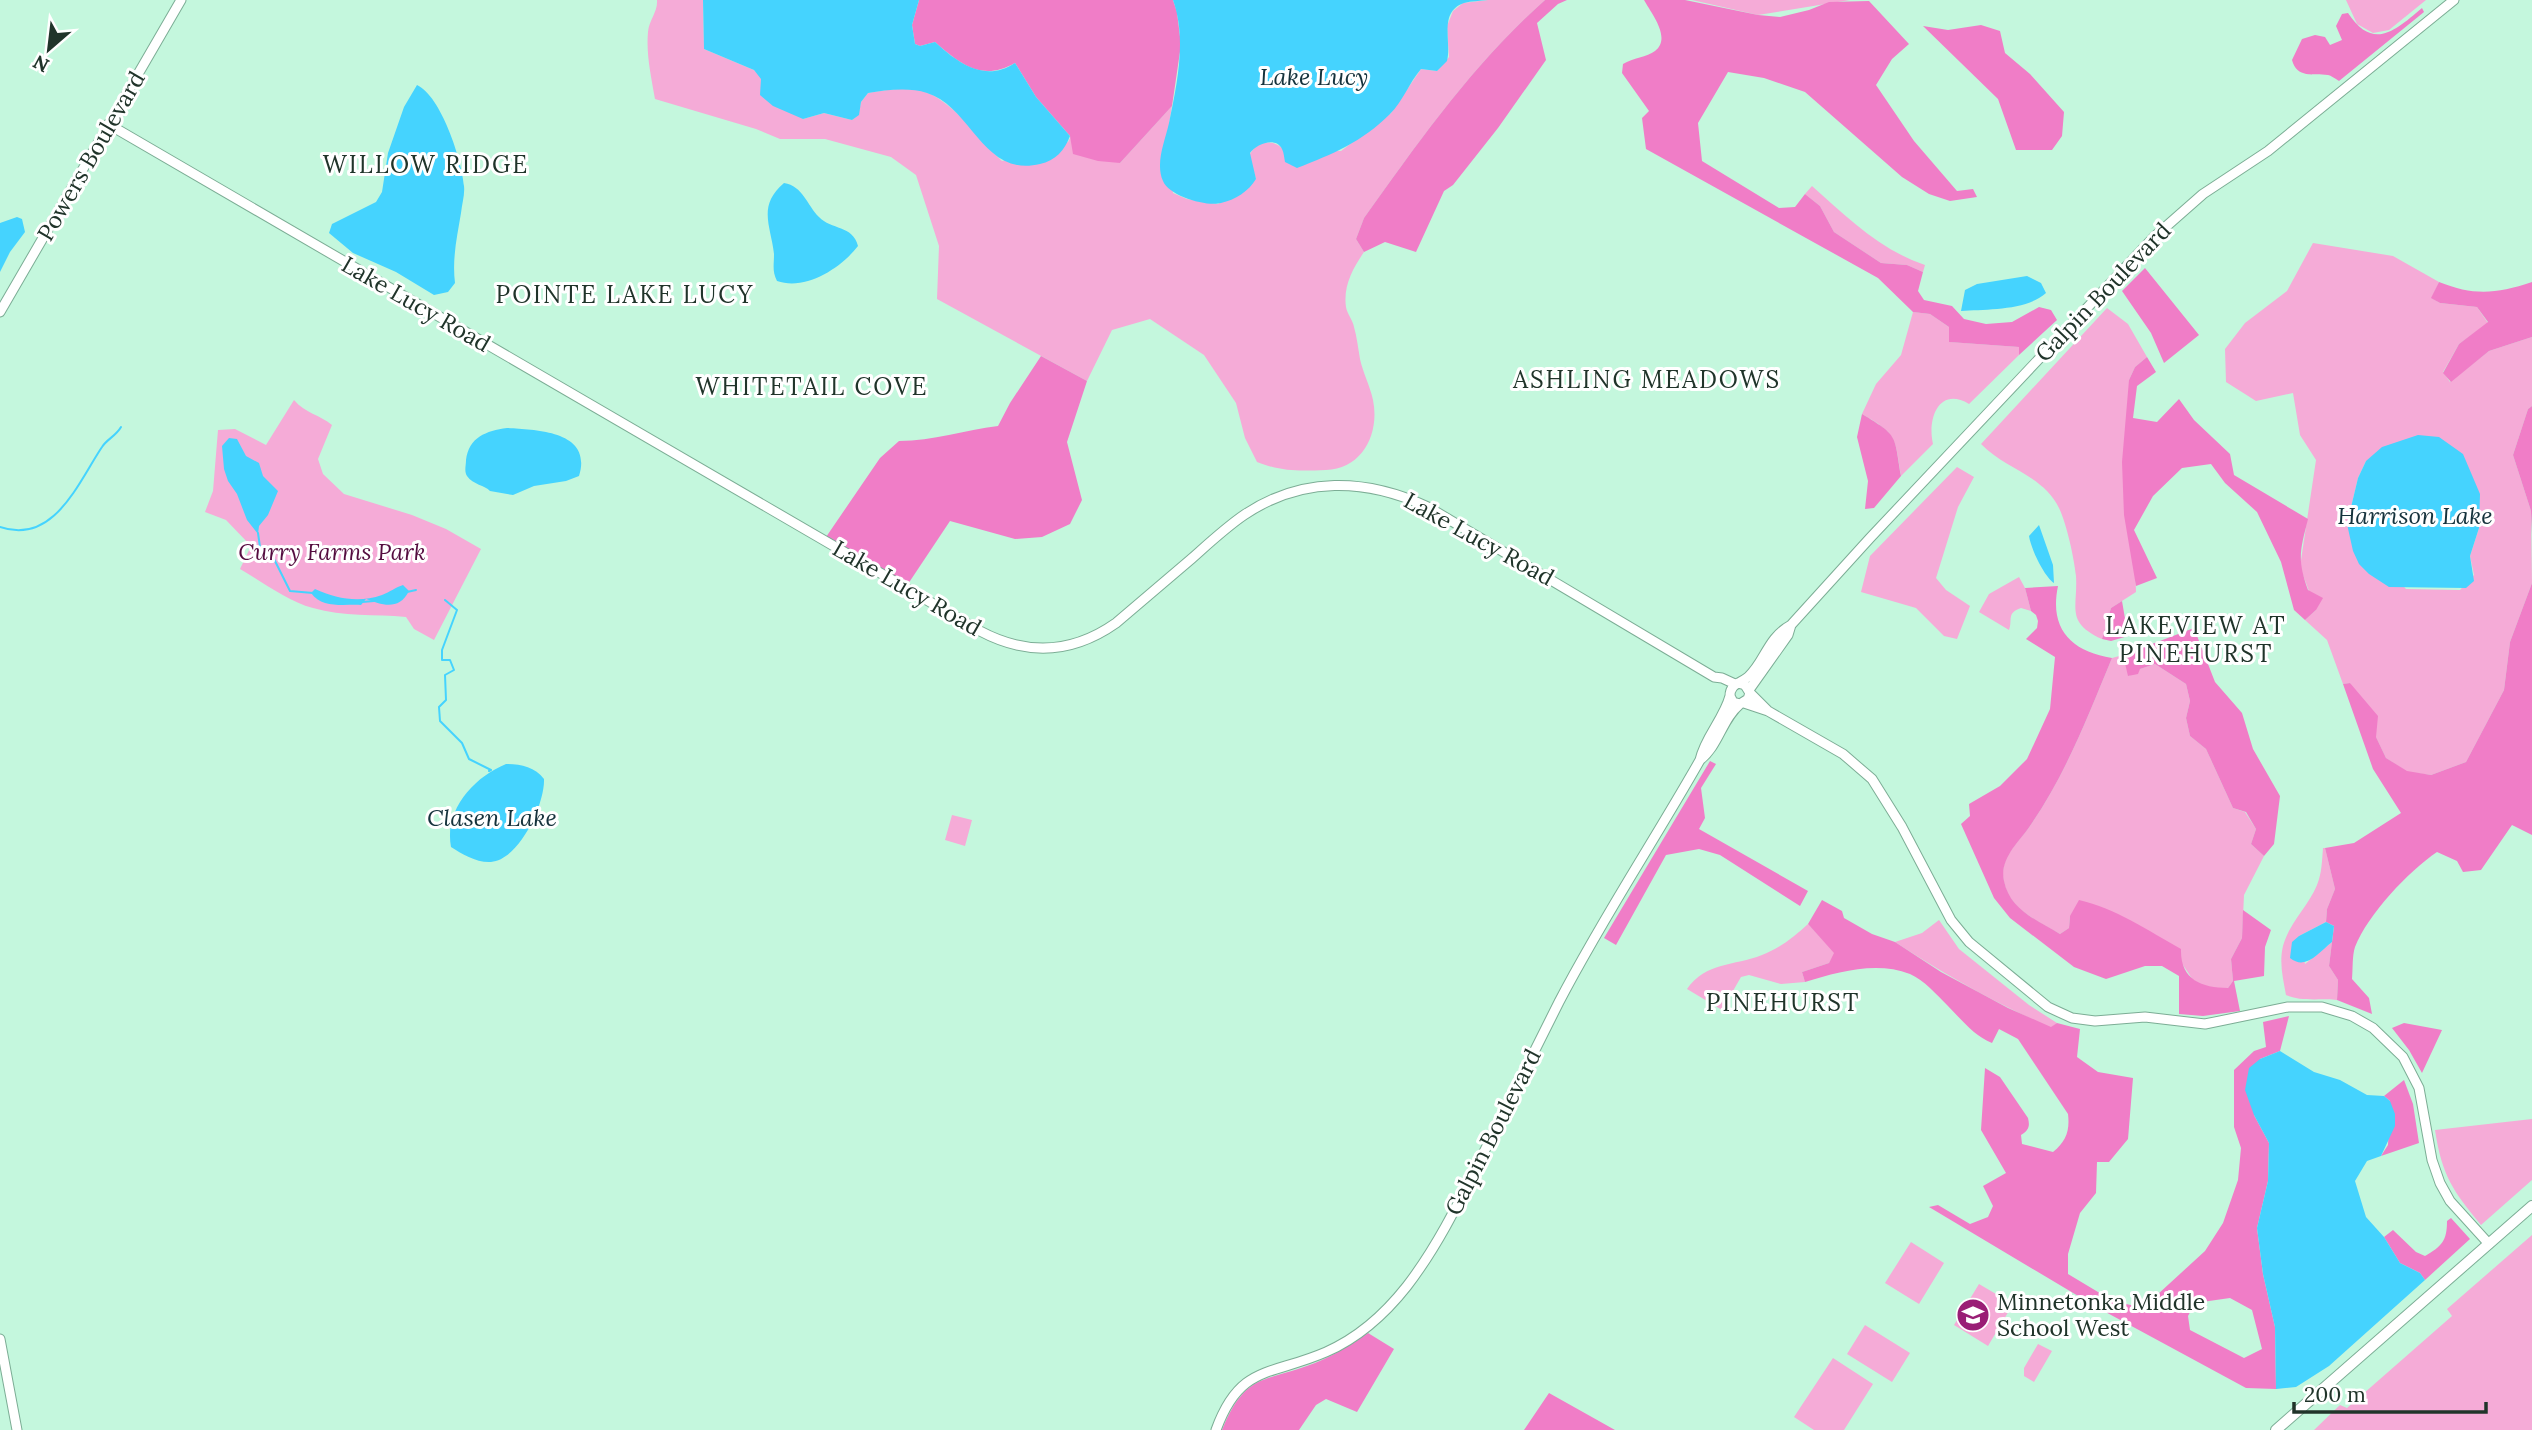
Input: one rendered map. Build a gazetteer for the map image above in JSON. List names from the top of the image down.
{
  "streets": {
    "street": ["Powers Boulevard", "Galpin Boulevard", "Lake Lucy Road"]
  },
  "crossings": [
    ["Powers Boulevard", "Lake Lucy Road"],
    ["Galpin Boulevard", "Lake Lucy Road"]
  ],
  "districts": [
    "WILLOW RIDGE",
    "POINTE LAKE LUCY",
    "ASHLING MEADOWS",
    "WHITETAIL COVE",
    "LAKEVIEW AT PINEHURST",
    "PINEHURST"
  ],
  "water": ["Lake Lucy", "Harrison Lake", "Clasen Lake"],
  "parks": ["Curry Farms Park"],
  "places": {
    "school or university": ["Minnetonka Middle School West"]
  },
  "scale_bar": "200 m",
  "north": "bottom left"
}
